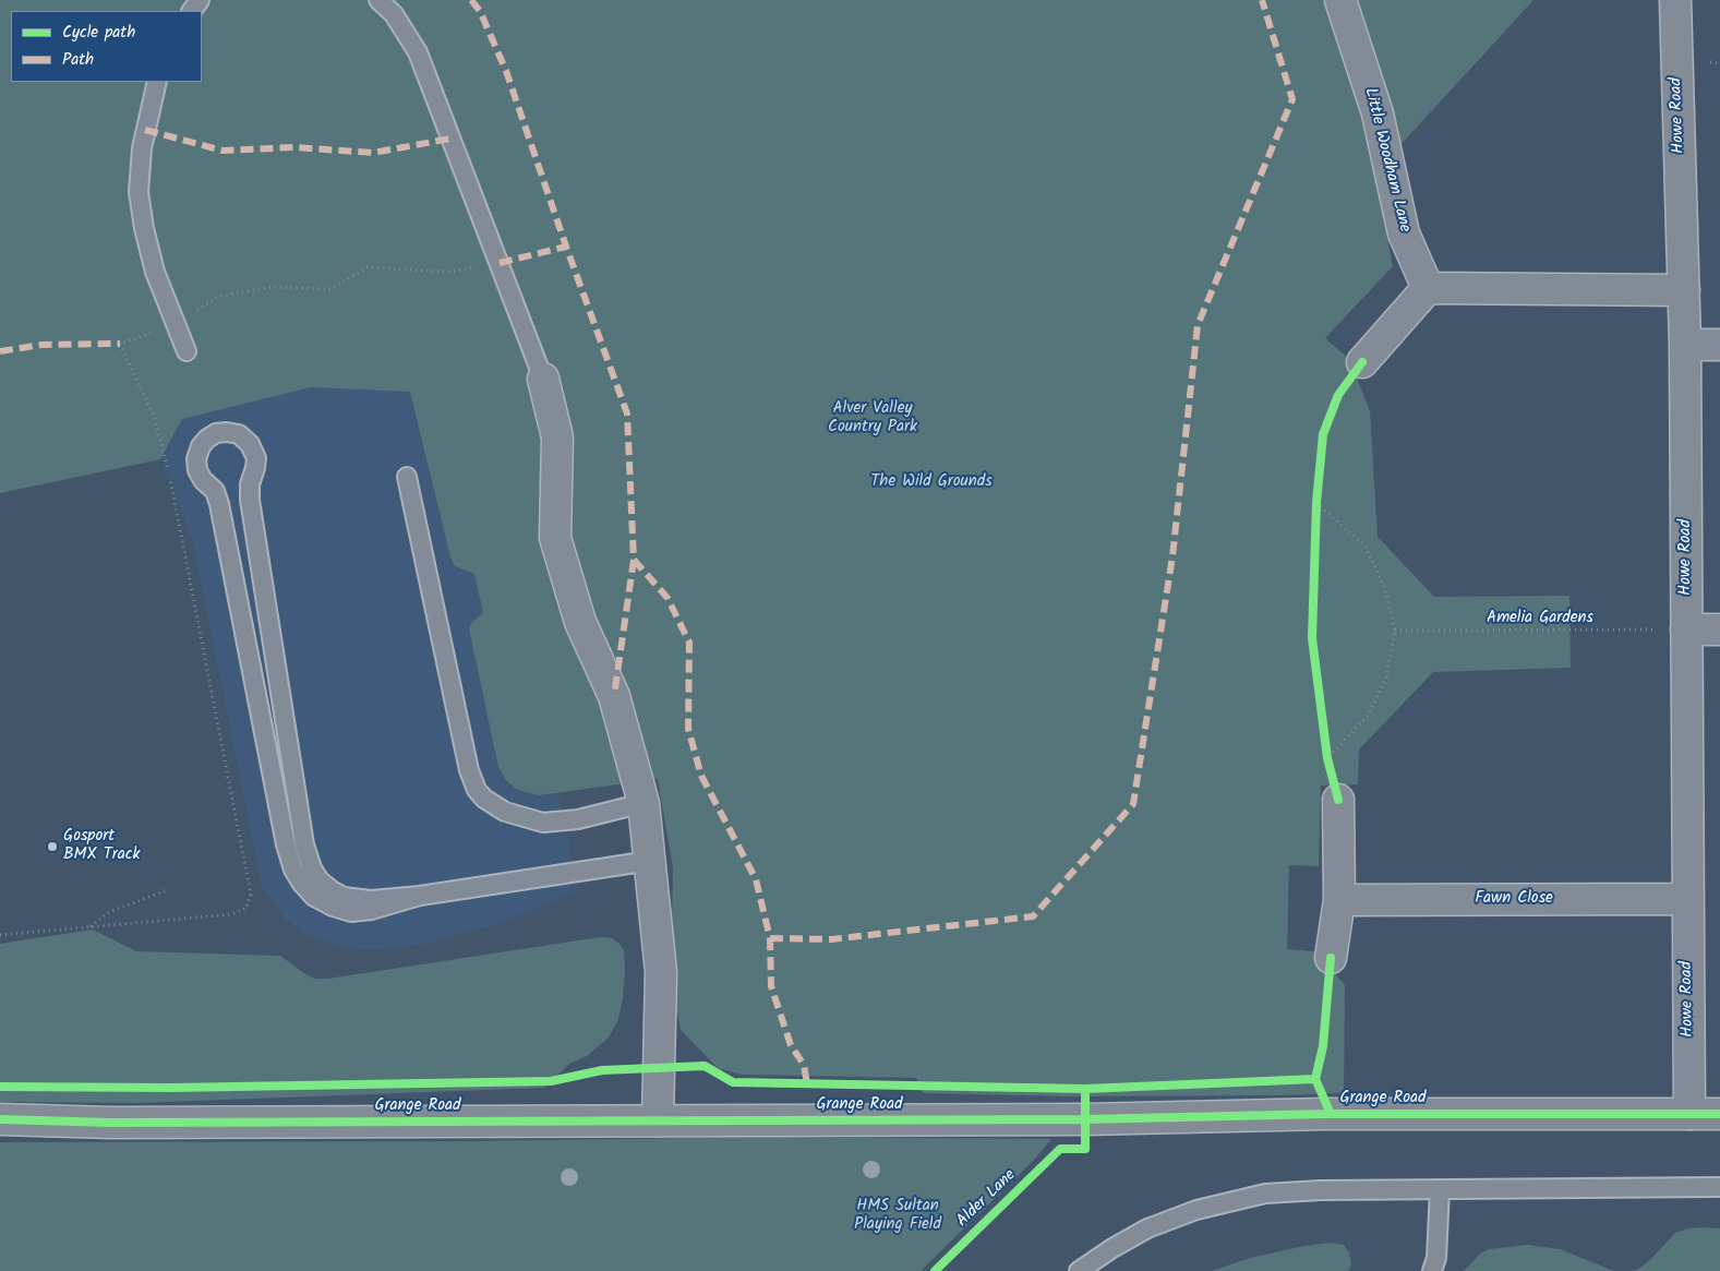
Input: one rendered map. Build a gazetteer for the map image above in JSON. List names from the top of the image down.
{
  "streets": {
    "street": [
      "Howe Road",
      "Little Woodham Lane",
      "Fawn Close",
      "Grange Road"
    ],
    "path": ["Amelia Gardens"],
    "cycle path": ["Alder Lane"]
  },
  "crossings": [
    ["Howe Road", "Amelia Gardens"],
    ["Howe Road", "Fawn Close"],
    ["Howe Road", "Grange Road"]
  ],
  "parks": ["Alver Valley Country Park", "The Wild Grounds", "HMS Sultan Playing Field"],
  "places": ["Gosport BMX Track"],
  "legend": ["Cycle path", "Path"]
}
